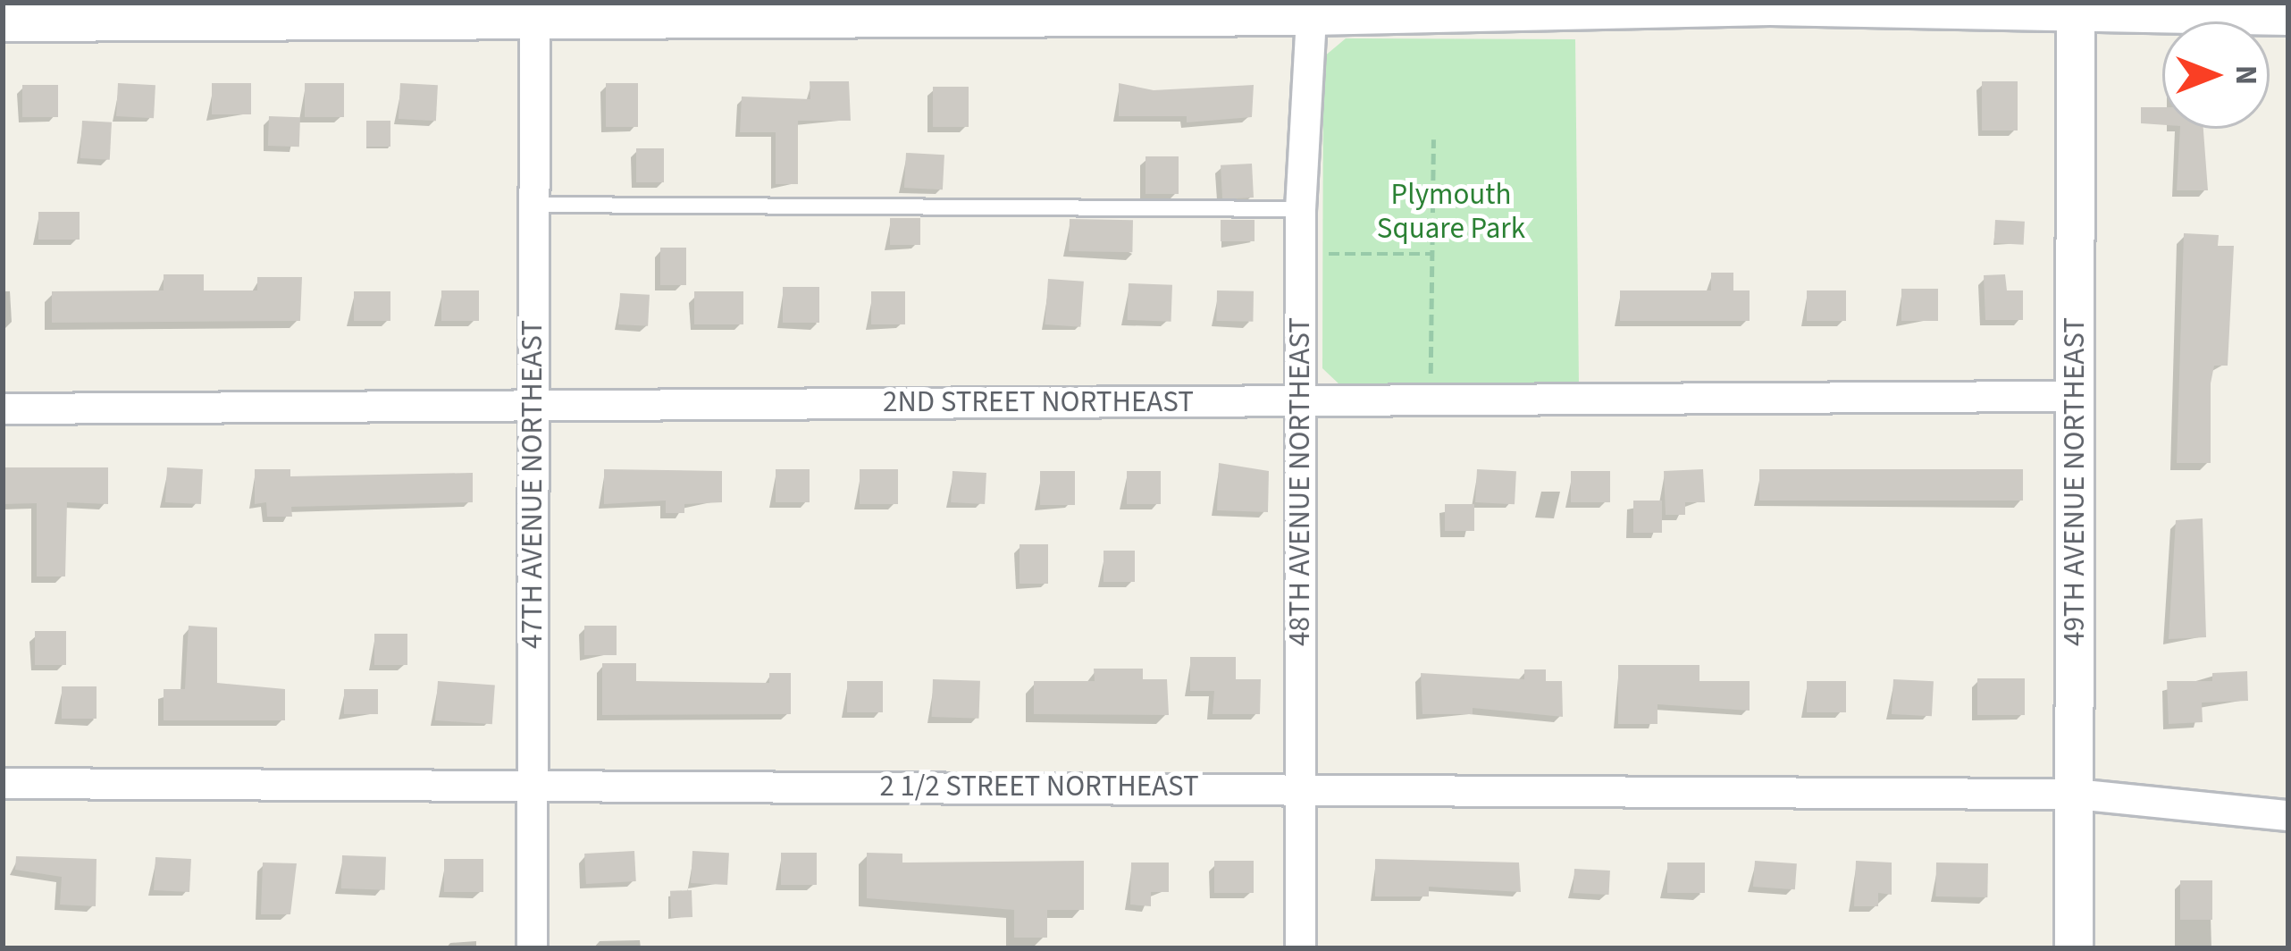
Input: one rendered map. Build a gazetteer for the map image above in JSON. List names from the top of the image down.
{
  "streets": {
    "street": [
      "2ND STREET NORTHEAST",
      "48TH AVENUE NORTHEAST",
      "49TH AVENUE NORTHEAST",
      "47TH AVENUE NORTHEAST",
      "2 1/2 STREET NORTHEAST"
    ]
  },
  "crossings": [
    ["2ND STREET NORTHEAST", "48TH AVENUE NORTHEAST"],
    ["2ND STREET NORTHEAST", "49TH AVENUE NORTHEAST"],
    ["2ND STREET NORTHEAST", "47TH AVENUE NORTHEAST"],
    ["48TH AVENUE NORTHEAST", "2 1/2 STREET NORTHEAST"],
    ["49TH AVENUE NORTHEAST", "2 1/2 STREET NORTHEAST"],
    ["47TH AVENUE NORTHEAST", "2 1/2 STREET NORTHEAST"]
  ],
  "parks": ["Plymouth Square Park"],
  "north": "right"
}
